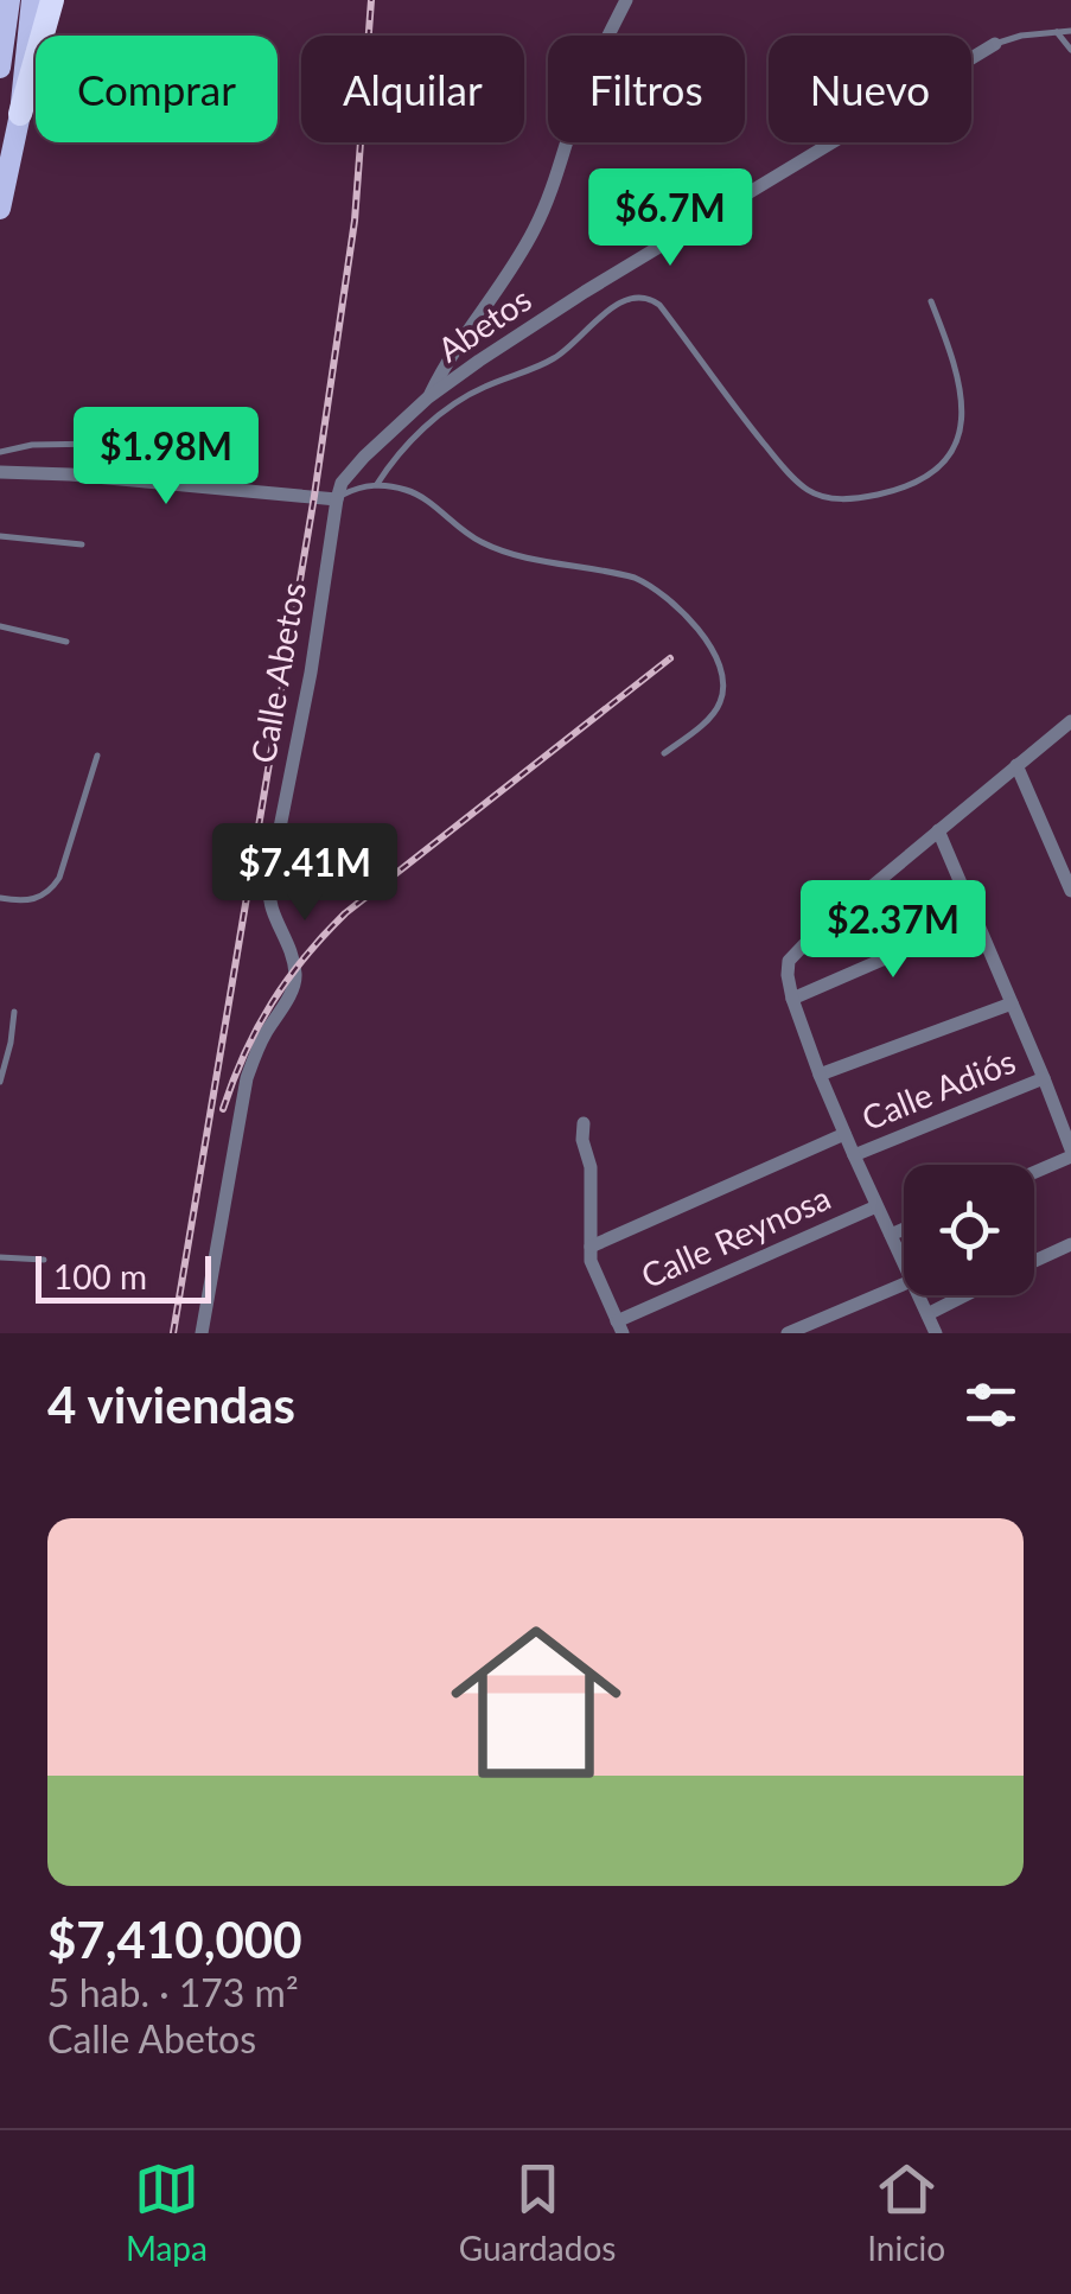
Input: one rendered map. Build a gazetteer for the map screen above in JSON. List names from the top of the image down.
{
  "streets": {
    "street": [
      "Abetos",
      "Calle Abetos",
      "Calle Adiós",
      "Calle Reynosa"
    ]
  },
  "crossings": [
    ["Abetos", "Calle Abetos"]
  ],
  "scale_bar": "100 m",
  "page": {
    "chip": [
      "Comprar",
      "Alquilar",
      "Filtros",
      "Nuevo"
    ],
    "price": [
      "$6.7M",
      "$1.98M",
      "$7.41M",
      "$2.37M"
    ],
    "scale": "100 m",
    "heading": "4 viviendas",
    "list": [
      {
        "name": "$7,410,000",
        "note": "5 hab. · 173 m² · Calle Abetos"
      }
    ],
    "tabs": ["Mapa", "Guardados", "Inicio"]
  }
}
